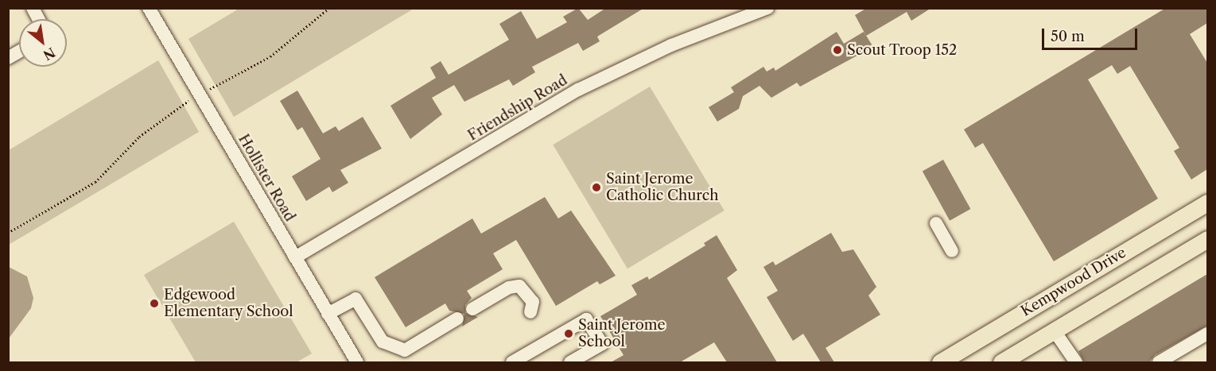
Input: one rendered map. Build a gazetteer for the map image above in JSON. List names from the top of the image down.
{
  "streets": {
    "main road": ["Kempwood Drive"],
    "street": ["Friendship Road", "Hollister Road"]
  },
  "crossings": [
    ["Friendship Road", "Hollister Road"]
  ],
  "places": [
    "Scout Troop 152",
    "Saint Jerome Catholic Church",
    "Edgewood Elementary School",
    "Saint Jerome School"
  ],
  "scale_bar": "50 m",
  "north": "bottom right"
}
